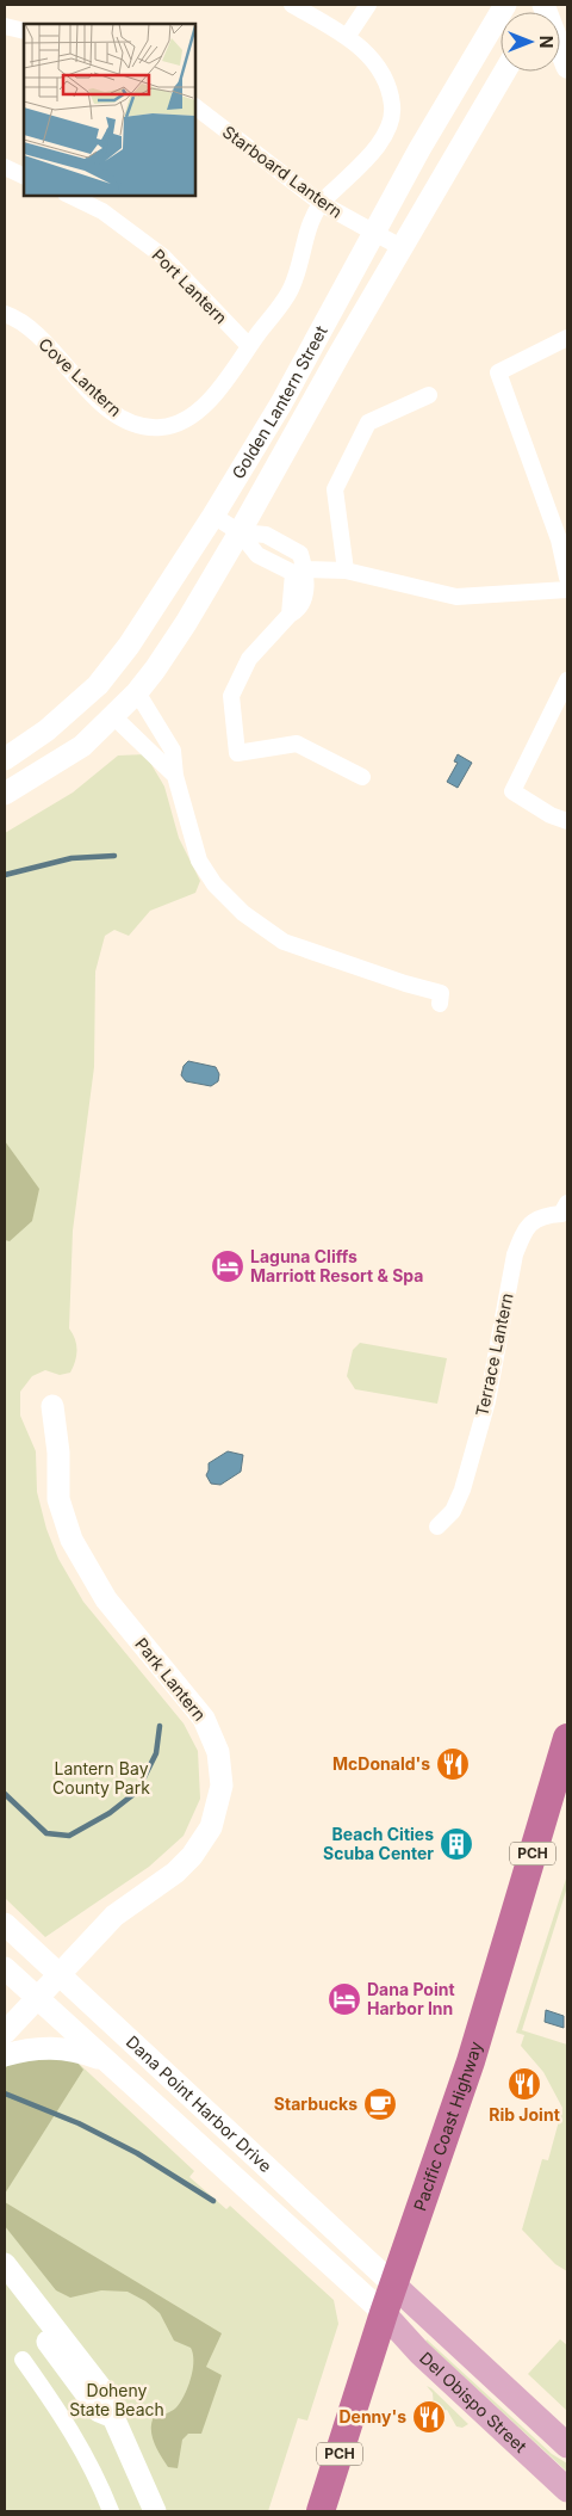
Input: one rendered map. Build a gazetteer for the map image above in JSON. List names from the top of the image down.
{
  "streets": {
    "highway": ["PCH", "Pacific Coast Highway"],
    "main road": [
      "Golden Lantern Street",
      "Park Lantern",
      "Dana Point Harbor Drive",
      "Del Obispo Street"
    ],
    "street": [
      "Starboard Lantern",
      "Port Lantern",
      "Cove Lantern",
      "Terrace Lantern"
    ]
  },
  "crossings": [
    ["Starboard Lantern", "Golden Lantern Street"],
    ["Port Lantern", "Cove Lantern"],
    ["Park Lantern", "Dana Point Harbor Drive"],
    ["Dana Point Harbor Drive", "Pacific Coast Highway"],
    ["Dana Point Harbor Drive", "Del Obispo Street"],
    ["Pacific Coast Highway", "Del Obispo Street"]
  ],
  "parks": ["Lantern Bay County Park", "Doheny State Beach"],
  "places": {
    "hotel": ["Laguna Cliffs Marriott Resort & Spa", "Dana Point Harbor Inn"],
    "restaurant": ["McDonald's", "Rib Joint", "Denny's"],
    "building": ["Beach Cities Scuba Center"],
    "cafe": ["Starbucks"]
  },
  "north": "right"
}
